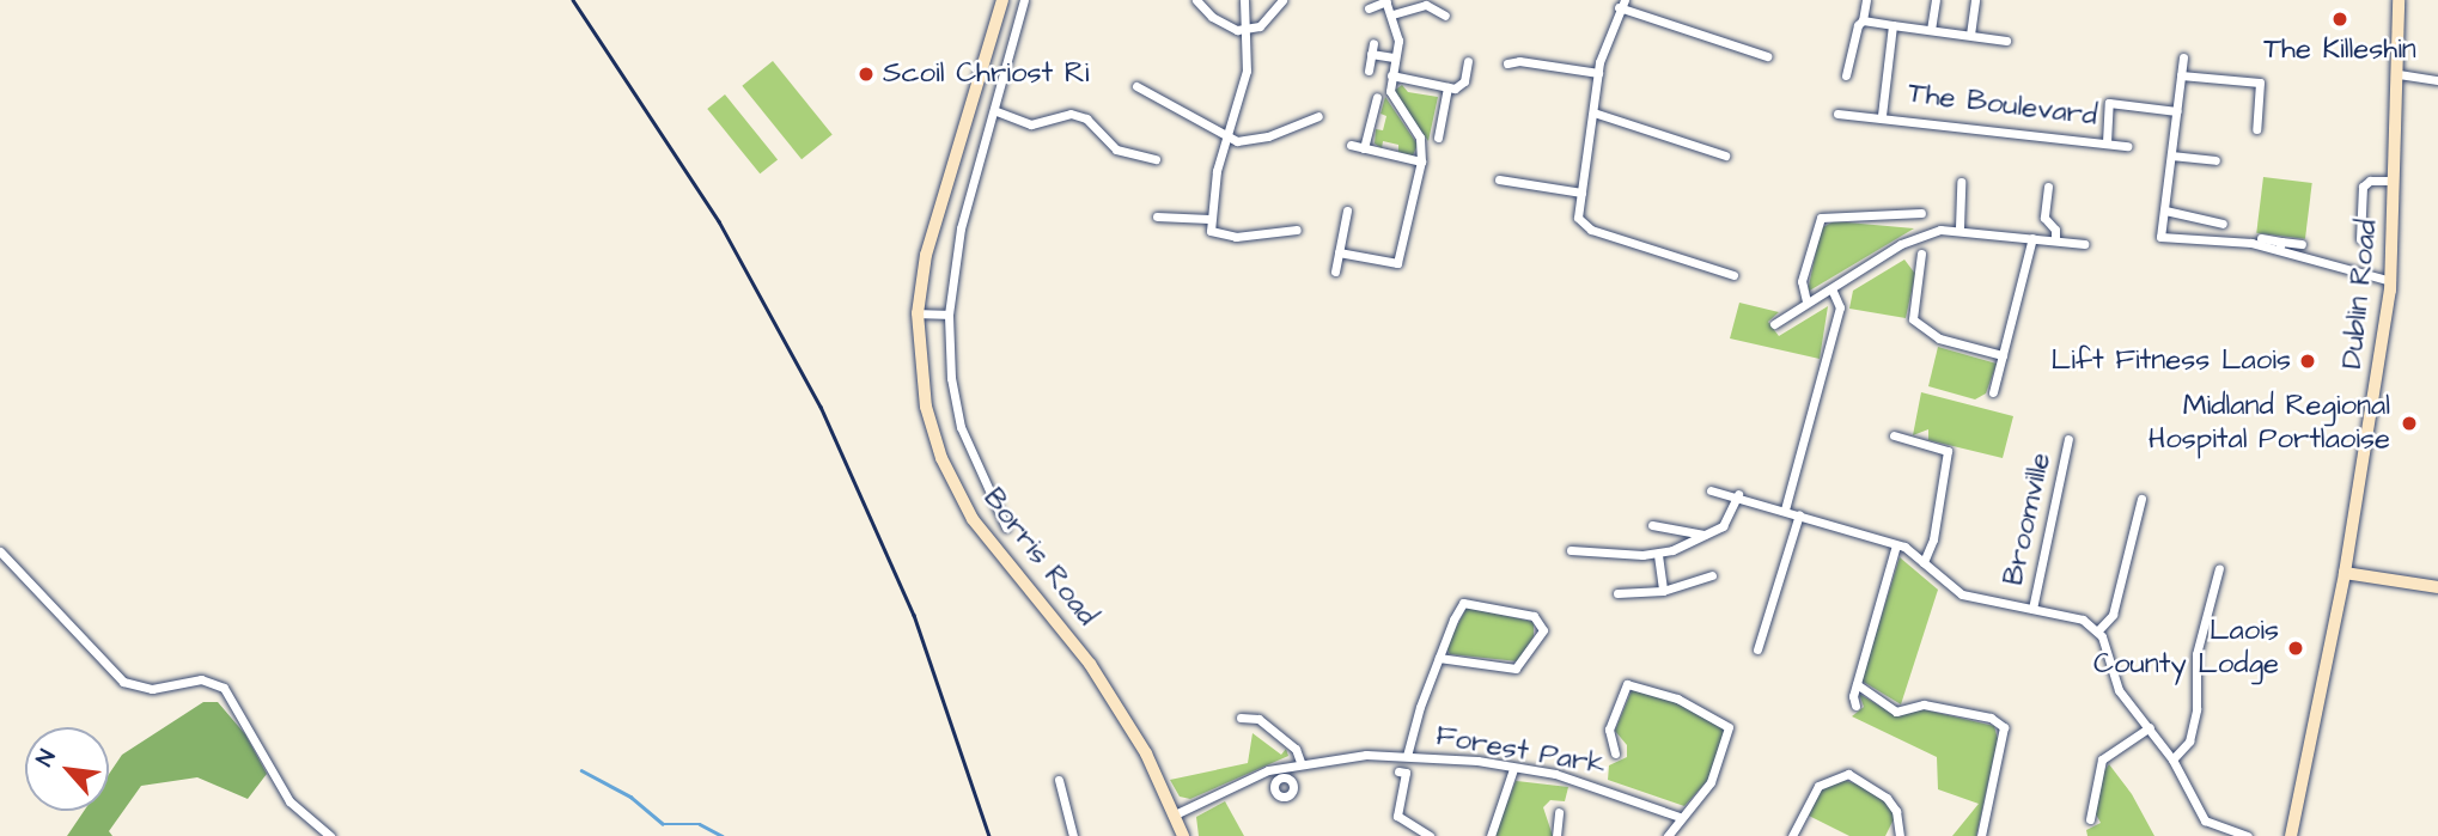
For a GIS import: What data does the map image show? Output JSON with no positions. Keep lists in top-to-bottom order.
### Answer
{
  "streets": {
    "street": [
      "The Boulevard",
      "Dublin Road",
      "Broomville",
      "Borris Road",
      "Forest Park"
    ]
  },
  "crossings": [
    ["Borris Road", "Forest Park"]
  ],
  "places": [
    "The Killeshin",
    "Scoil Chriost Ri",
    "Lift Fitness Laois",
    "Midland Regional Hospital Portlaoise",
    "Laois County Lodge"
  ],
  "north": "top left"
}
